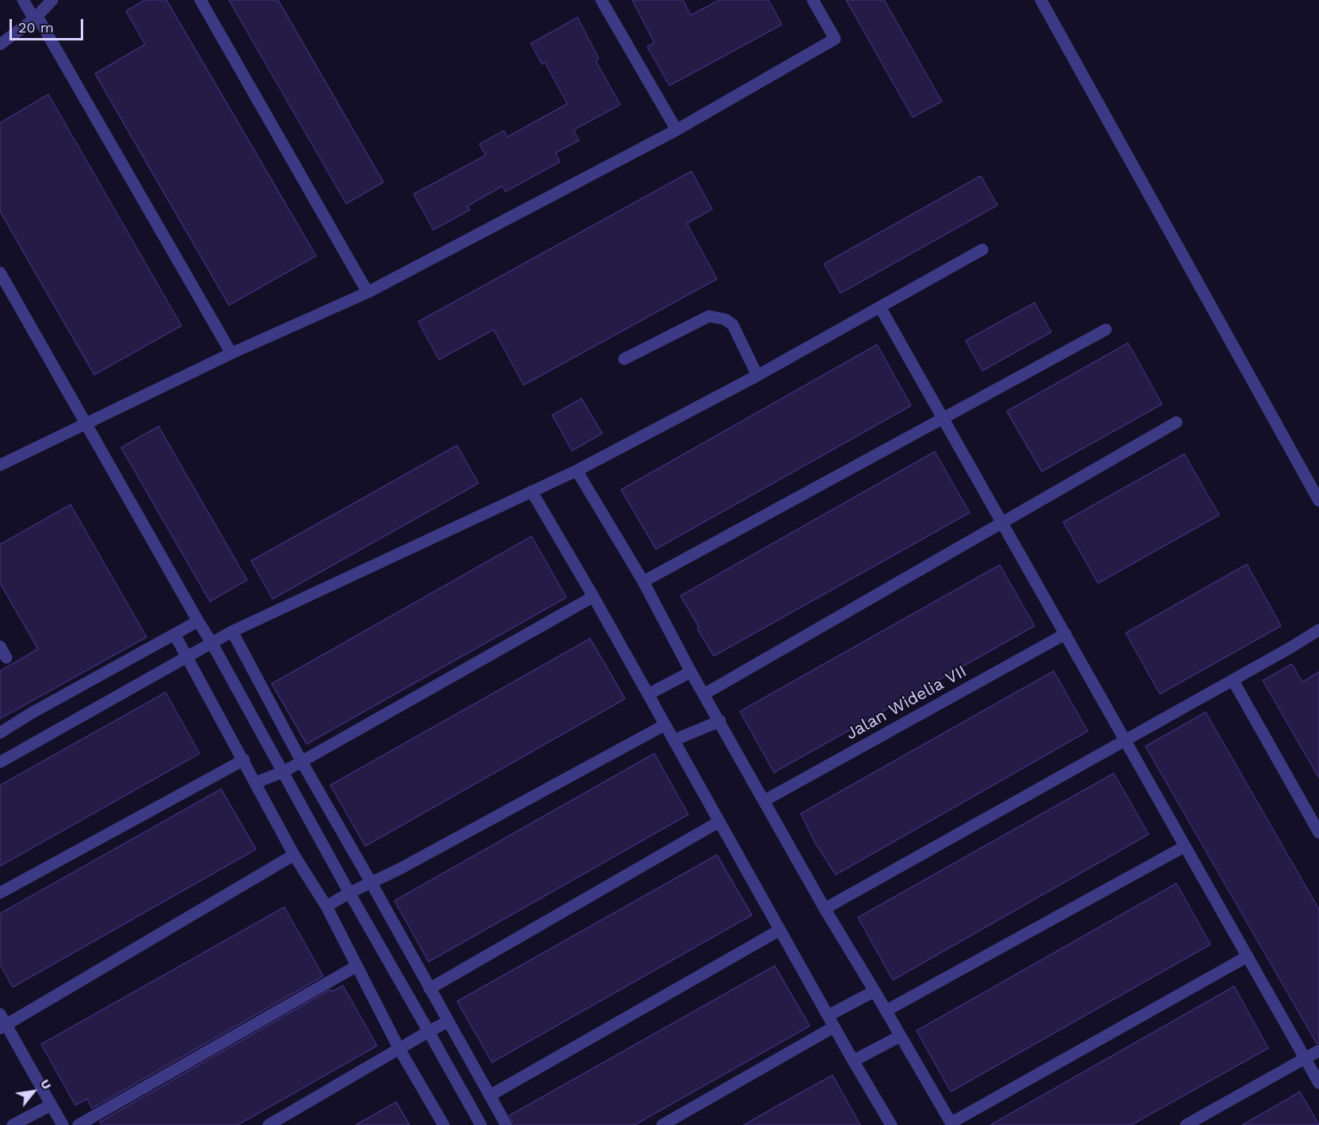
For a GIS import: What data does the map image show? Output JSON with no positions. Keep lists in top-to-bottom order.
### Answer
{
  "streets": {
    "street": ["Jalan Widelia VII"]
  },
  "scale_bar": "20 m",
  "north": "top right"
}
